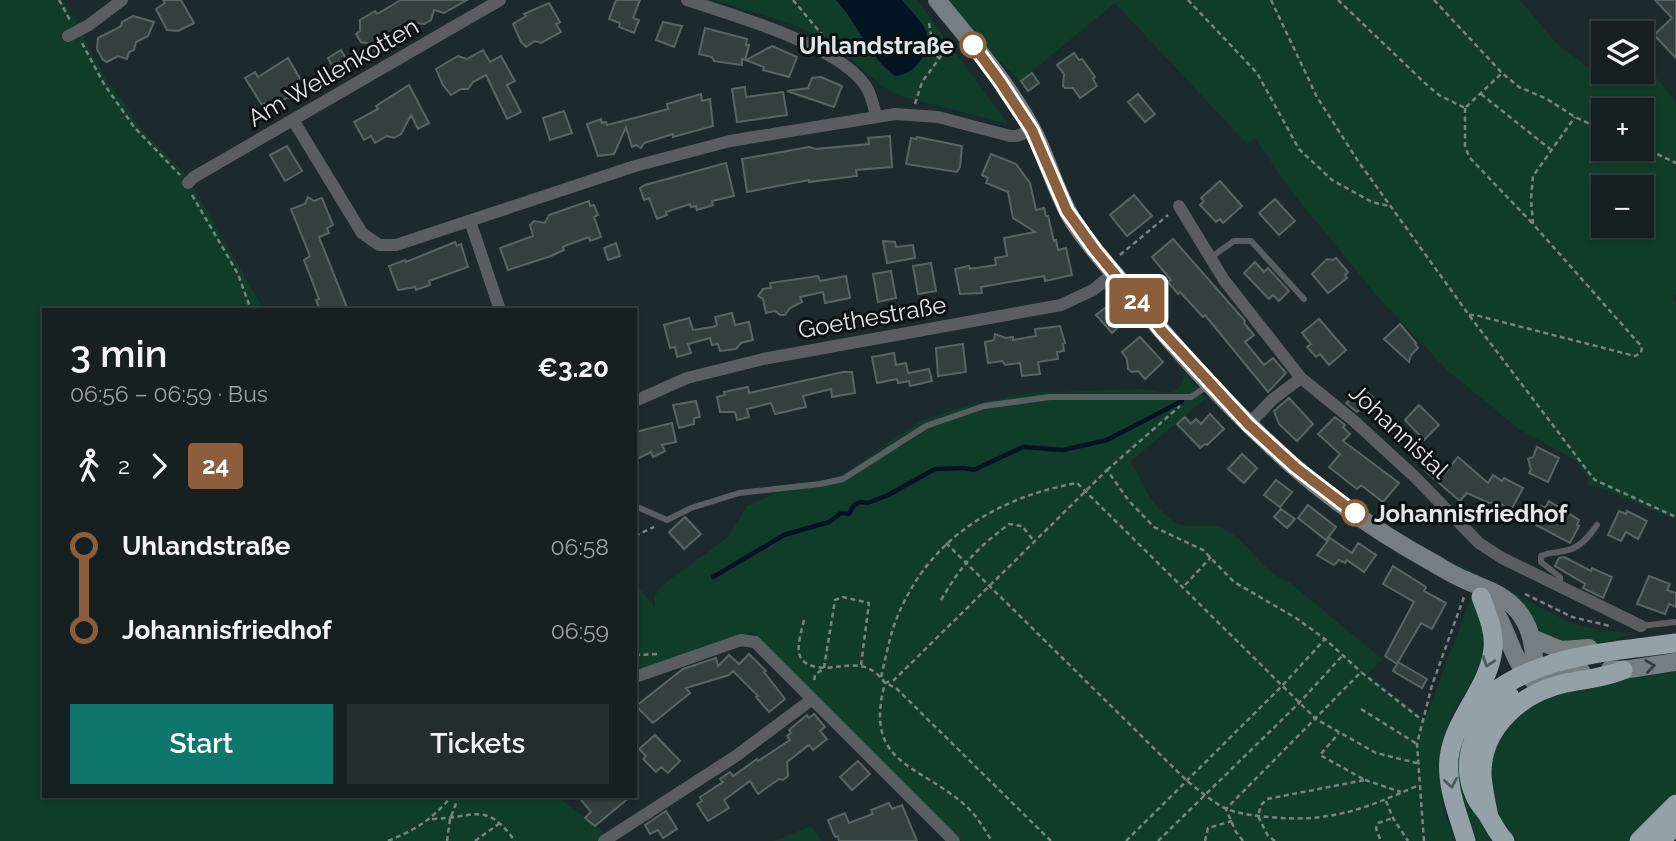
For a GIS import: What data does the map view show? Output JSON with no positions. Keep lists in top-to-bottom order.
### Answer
{
  "streets": {
    "street": ["Am Wellenkotten", "Goethestraße", "Johannistal"]
  },
  "places": ["Uhlandstraße", "Johannisfriedhof"],
  "lines": ["bus line 24"],
  "page": {
    "on_map": "24",
    "map_buttons": ["+", "−"],
    "heading": ["3 min", "06:56 – 06:59 · Bus", "€3.20"],
    "legs": ["2", "24"],
    "list": [
      {
        "name": "Uhlandstraße",
        "value": "06:58"
      },
      {
        "name": "Johannisfriedhof",
        "value": "06:59"
      }
    ],
    "buttons": ["Start", "Tickets"]
  }
}
